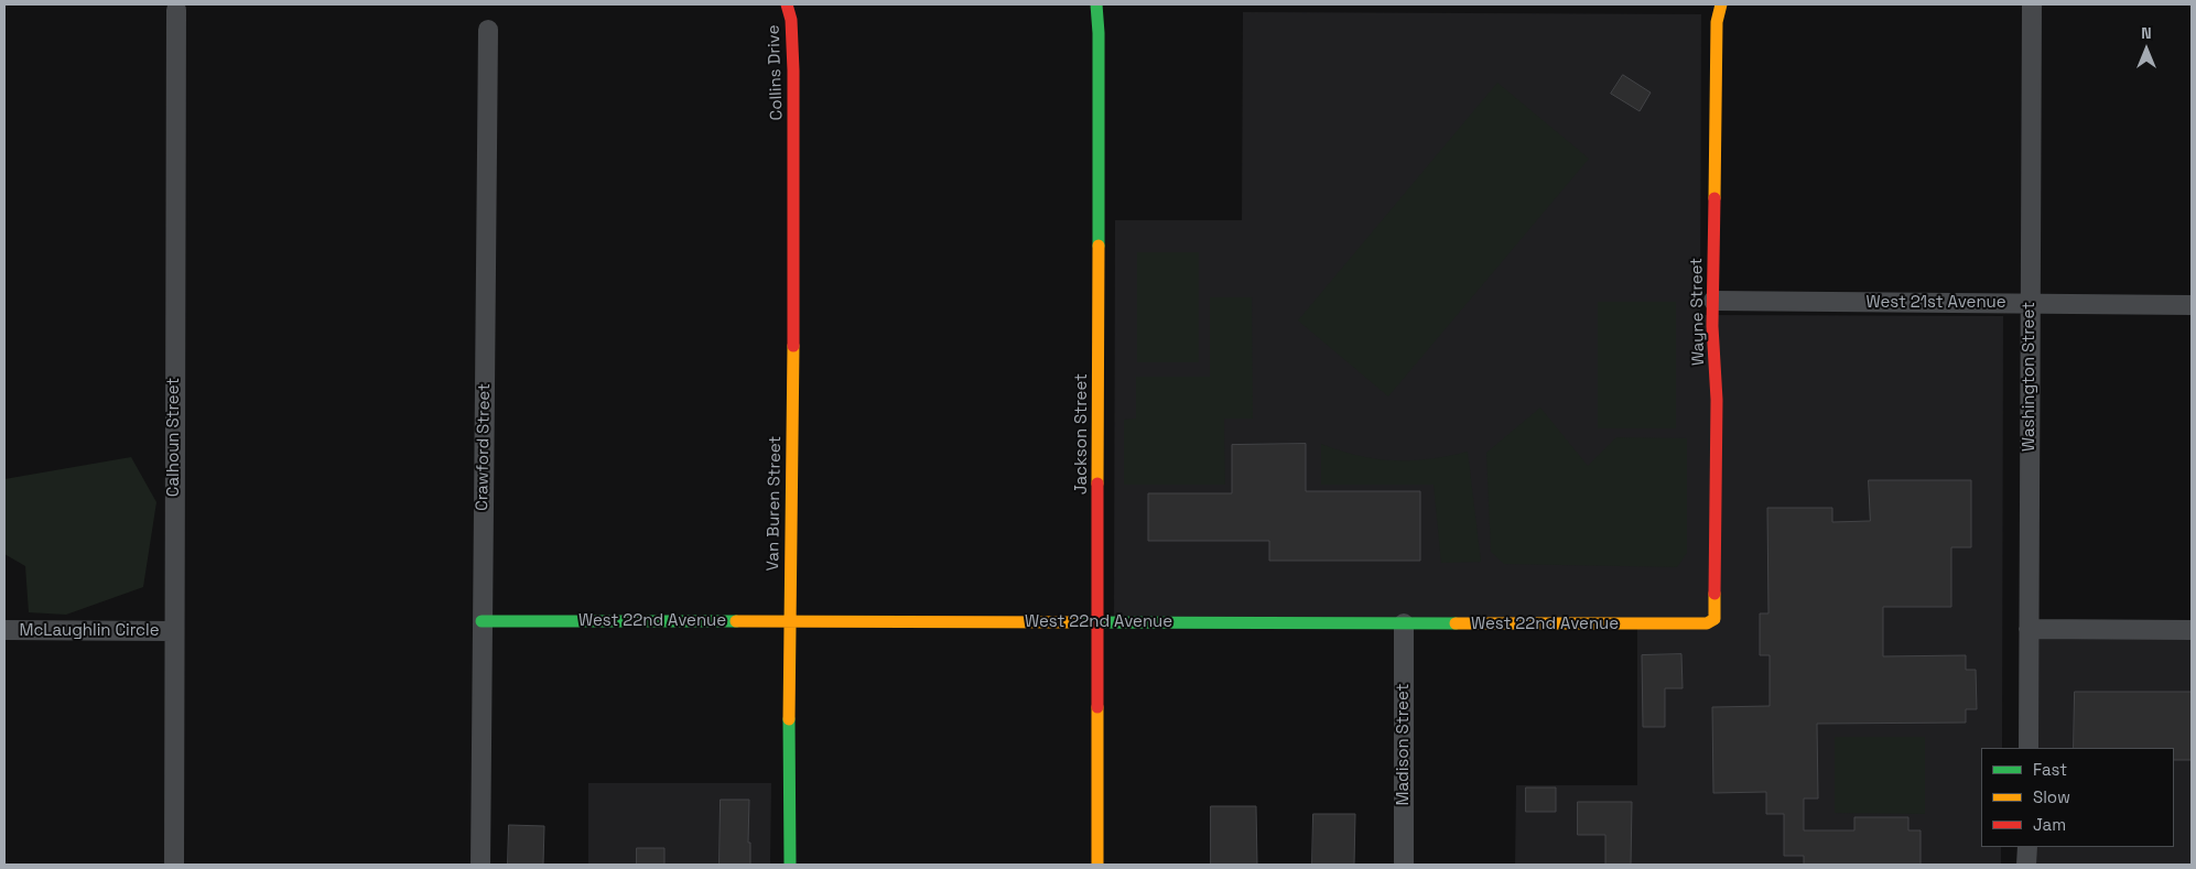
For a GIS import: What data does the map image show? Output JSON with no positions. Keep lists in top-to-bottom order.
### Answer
{
  "streets": {
    "street": [
      "Collins Drive",
      "West 21st Avenue",
      "Wayne Street",
      "Washington Street",
      "Jackson Street",
      "Calhoun Street",
      "Crawford Street",
      "Van Buren Street",
      "West 22nd Avenue",
      "McLaughlin Circle",
      "Madison Street"
    ]
  },
  "crossings": [
    ["Collins Drive", "Van Buren Street"],
    ["West 21st Avenue", "Wayne Street"],
    ["West 21st Avenue", "Washington Street"],
    ["Wayne Street", "West 22nd Avenue"],
    ["Jackson Street", "West 22nd Avenue"],
    ["Calhoun Street", "McLaughlin Circle"],
    ["Crawford Street", "West 22nd Avenue"],
    ["Van Buren Street", "West 22nd Avenue"],
    ["West 22nd Avenue", "Madison Street"]
  ],
  "legend": ["Fast", "Slow", "Jam"],
  "north": "top"
}
